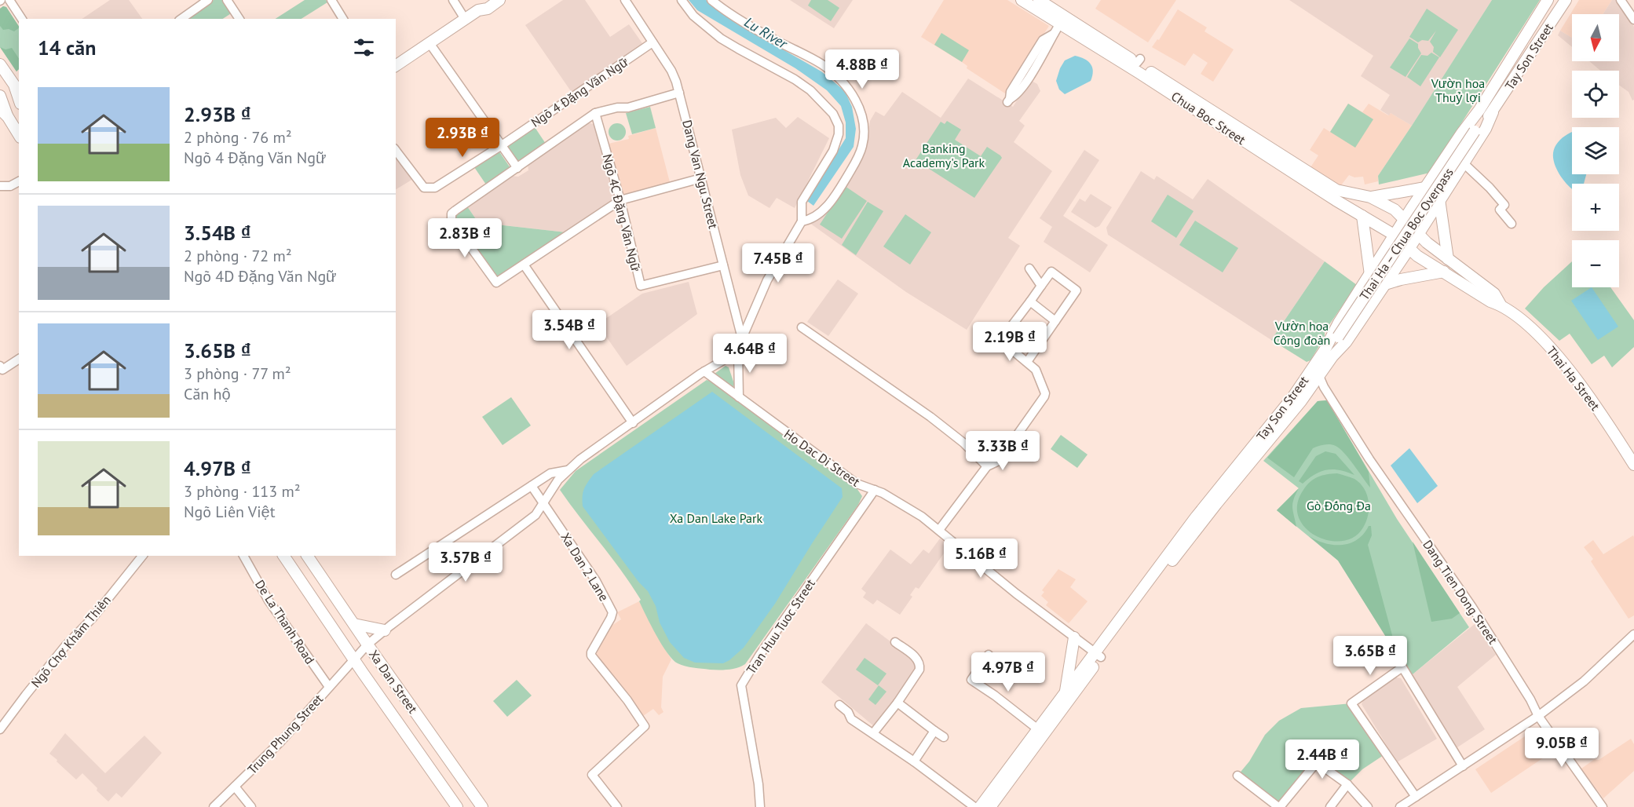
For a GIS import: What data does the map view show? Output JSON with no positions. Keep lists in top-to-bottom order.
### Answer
{
  "streets": {
    "main road": [
      "Tay Son Street",
      "Chua Boc Street",
      "Thai Ha – Chua Boc Overpass",
      "Thai Ha Street",
      "Xa Dan Street"
    ],
    "street": [
      "Ngõ 4 Đặng Văn Ngữ",
      "Dang Van Ngu Street",
      "Ngõ 4C Đặng Văn Ngữ",
      "Ho Dac Di Street",
      "Xa Dan 2 Lane",
      "Dang Tien Dong Street",
      "De La Thanh Road",
      "Tran Huu Tuoc Street",
      "Ngõ Chợ Khâm Thiên",
      "Trung Phung Street"
    ]
  },
  "crossings": [
    ["Tay Son Street", "Chua Boc Street"],
    ["Tay Son Street", "Thai Ha – Chua Boc Overpass"],
    ["Tay Son Street", "Thai Ha Street"],
    ["Tay Son Street", "Ho Dac Di Street"],
    ["Tay Son Street", "Dang Tien Dong Street"],
    ["Ngõ 4 Đặng Văn Ngữ", "Dang Van Ngu Street"],
    ["Chua Boc Street", "Thai Ha Street"],
    ["Dang Van Ngu Street", "Ngõ 4C Đặng Văn Ngữ"],
    ["Dang Van Ngu Street", "Ho Dac Di Street"],
    ["Ho Dac Di Street", "Tran Huu Tuoc Street"],
    ["Xa Dan 2 Lane", "Trung Phung Street"],
    ["De La Thanh Road", "Trung Phung Street"],
    ["Xa Dan Street", "Trung Phung Street"]
  ],
  "water": ["Lu River"],
  "parks": [
    "Vườn hoa Thuỷ lợi",
    "Banking Academy's Park",
    "Vườn hoa Công đoàn",
    "Gò Đống Đa",
    "Xa Dan Lake Park"
  ],
  "north": "bottom",
  "page": {
    "map_buttons": ["+", "−"],
    "heading": "14 căn",
    "price": [
      "4.88B ₫",
      "2.93B ₫",
      "2.83B ₫",
      "7.45B ₫",
      "3.54B ₫",
      "2.19B ₫",
      "4.64B ₫",
      "3.33B ₫",
      "5.16B ₫",
      "3.57B ₫",
      "3.65B ₫",
      "4.97B ₫",
      "9.05B ₫",
      "2.44B ₫"
    ],
    "list": [
      {
        "name": "2.93B ₫",
        "note": "2 phòng · 76 m² · Ngõ 4 Đặng Văn Ngữ"
      },
      {
        "name": "3.54B ₫",
        "note": "2 phòng · 72 m² · Ngõ 4D Đặng Văn Ngữ"
      },
      {
        "name": "3.65B ₫",
        "note": "3 phòng · 77 m² · Căn hộ"
      },
      {
        "name": "4.97B ₫",
        "note": "3 phòng · 113 m² · Ngõ Liên Việt"
      }
    ]
  }
}
